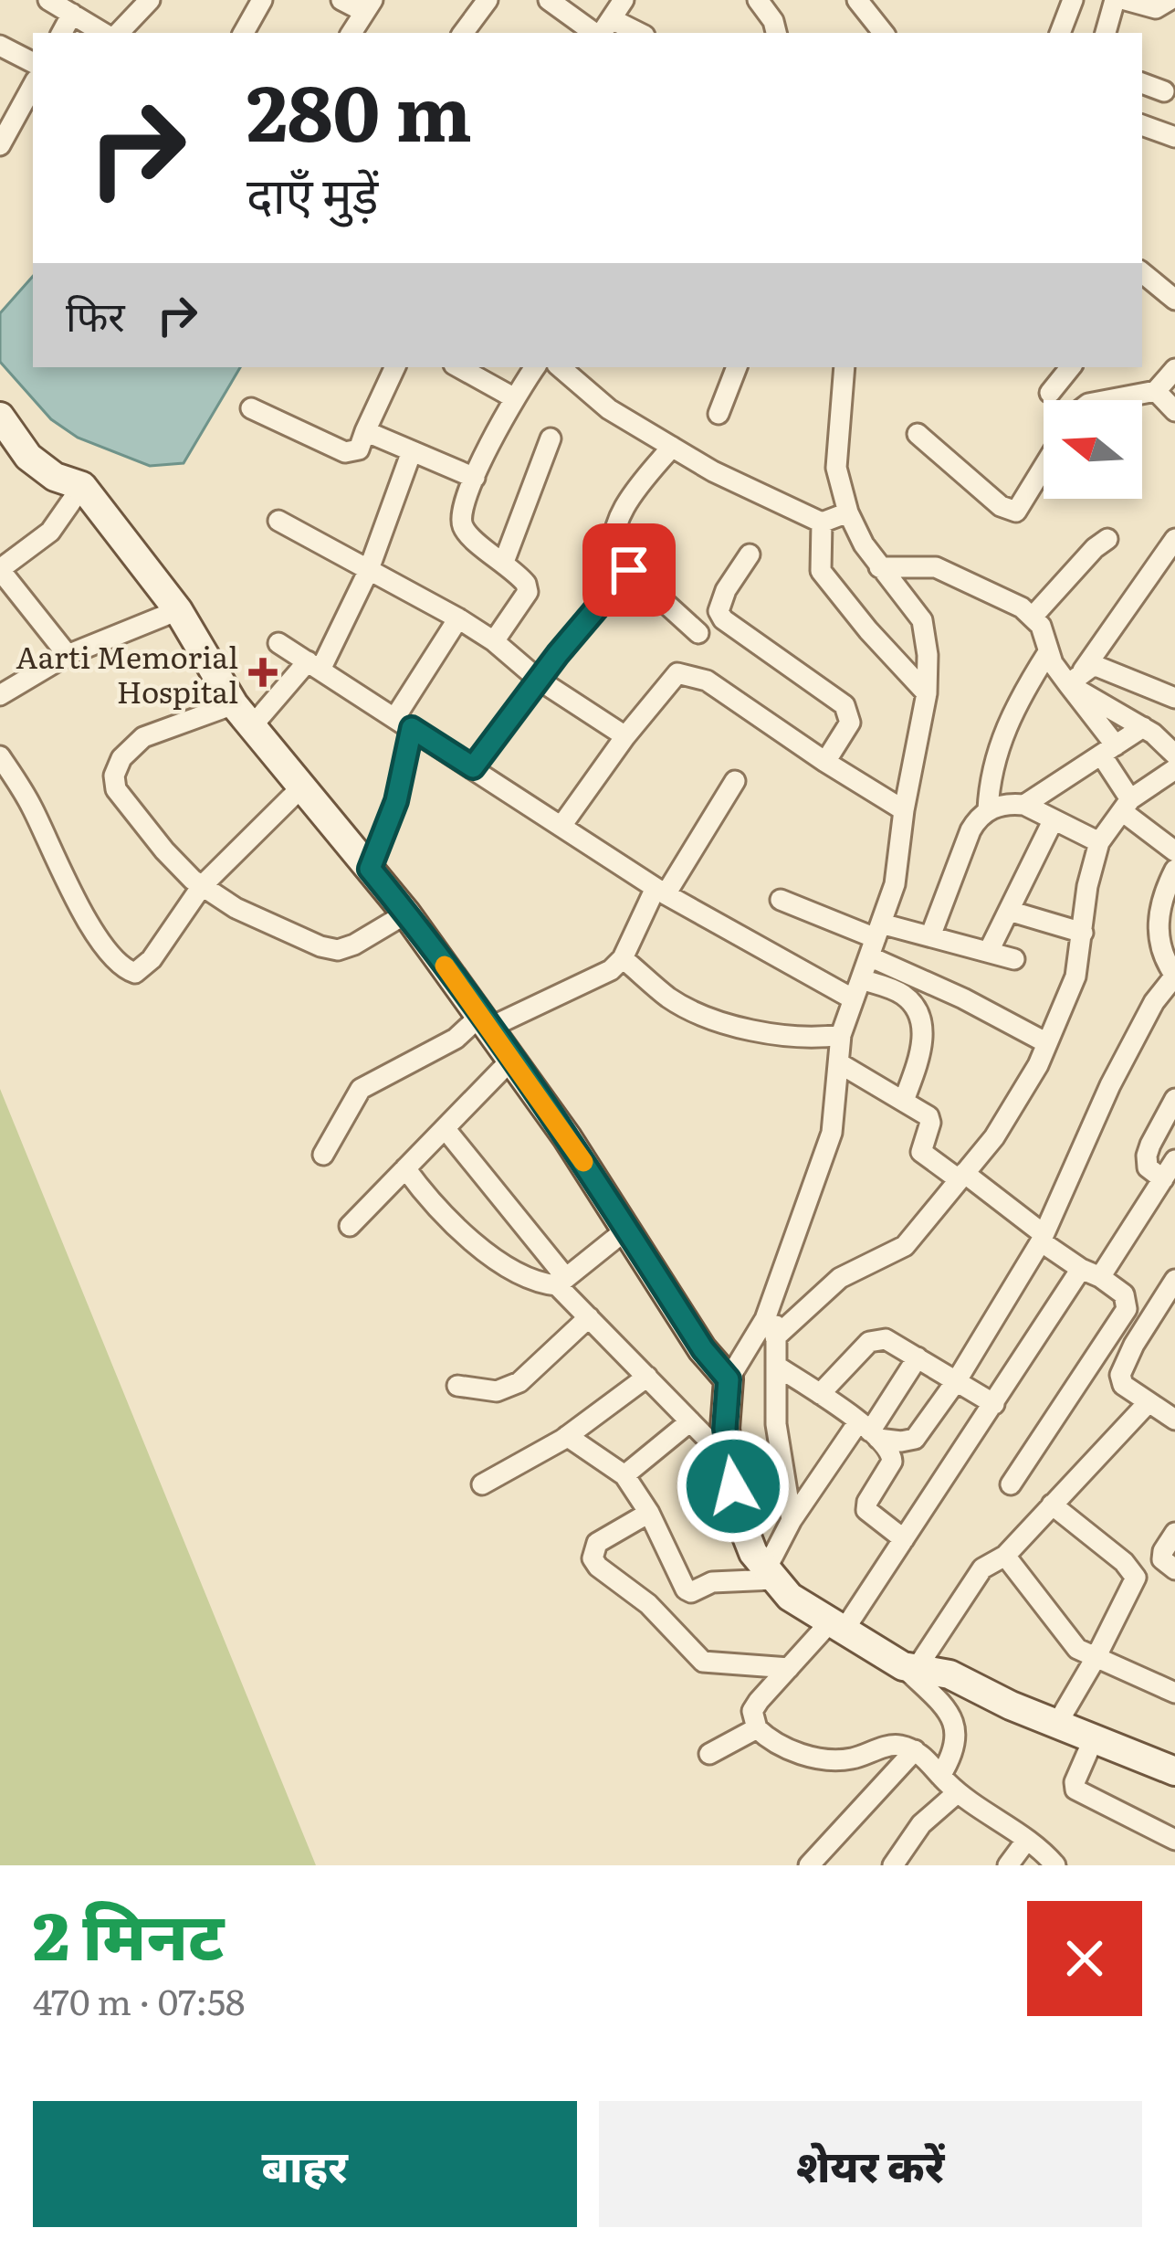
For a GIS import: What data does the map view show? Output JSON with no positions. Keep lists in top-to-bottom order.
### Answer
{
  "places": {
    "health": ["Aarti Memorial Hospital"]
  },
  "north": "left",
  "page": {
    "turn": ["280 m", "दाएँ मुड़ें"],
    "then": "फिर",
    "heading": ["2 मिनट", "470 m · 07:58"],
    "buttons": ["बाहर", "शेयर करें"]
  }
}
